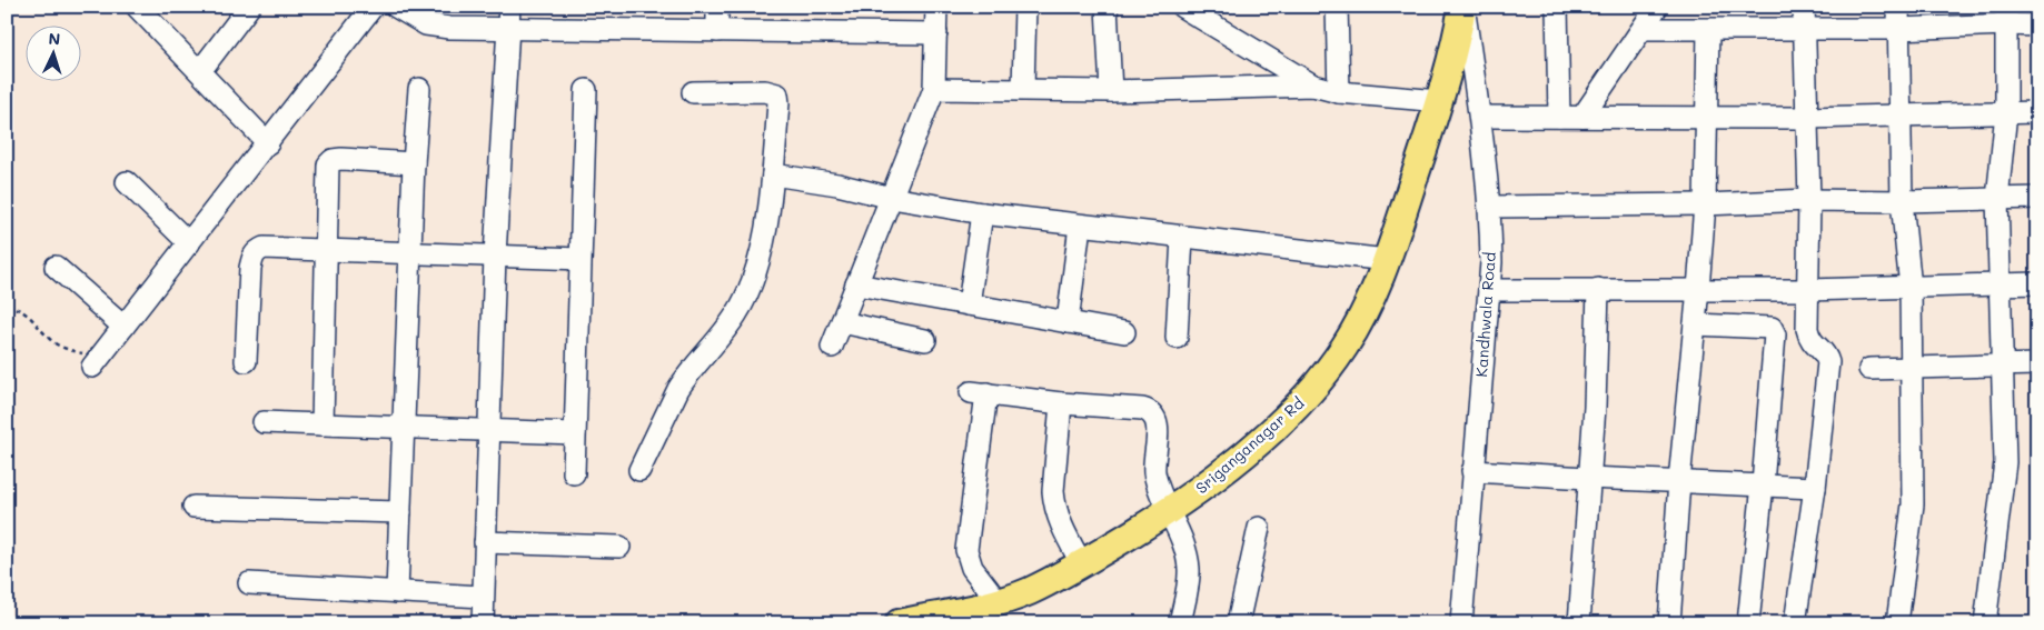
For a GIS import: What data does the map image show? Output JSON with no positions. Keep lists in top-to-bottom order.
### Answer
{
  "streets": {
    "main road": ["Sriganganagar Rd"],
    "street": ["Kandhwala Road"]
  },
  "crossings": [
    ["Kandhwala Road", "Sriganganagar Rd"]
  ],
  "north": "top"
}
